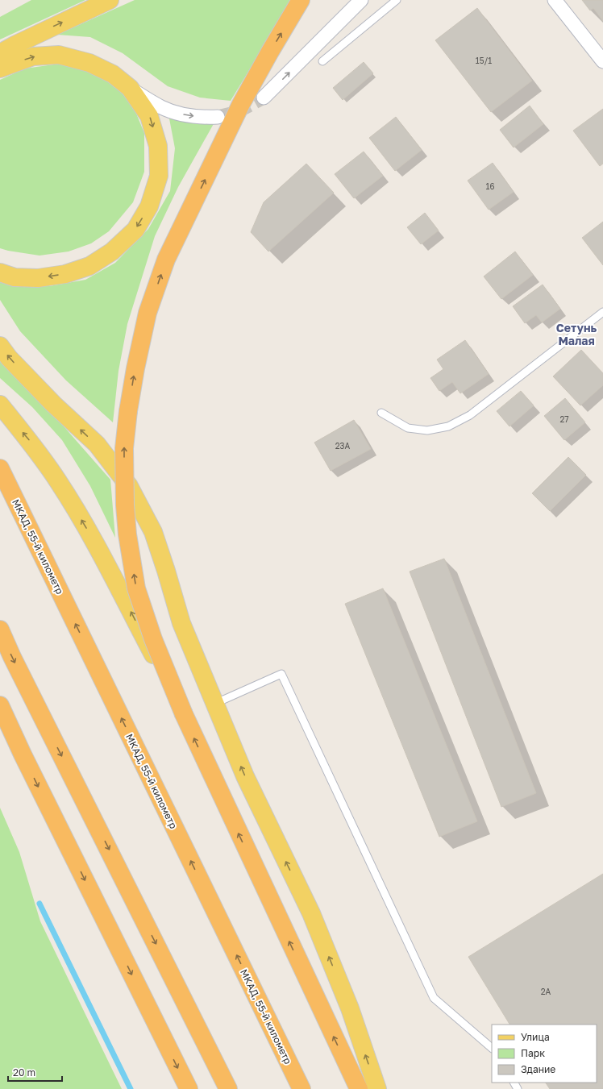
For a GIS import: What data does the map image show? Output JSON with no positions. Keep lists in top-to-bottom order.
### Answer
{
  "streets": {
    "highway": ["МКАД, 55-й километр"]
  },
  "districts": ["Сетунь Малая"],
  "house_numbers": [
    "15/1",
    "16",
    "27",
    "23А",
    "2А"
  ],
  "legend": ["Улица", "Парк", "Здание"],
  "scale_bar": "20 m"
}
